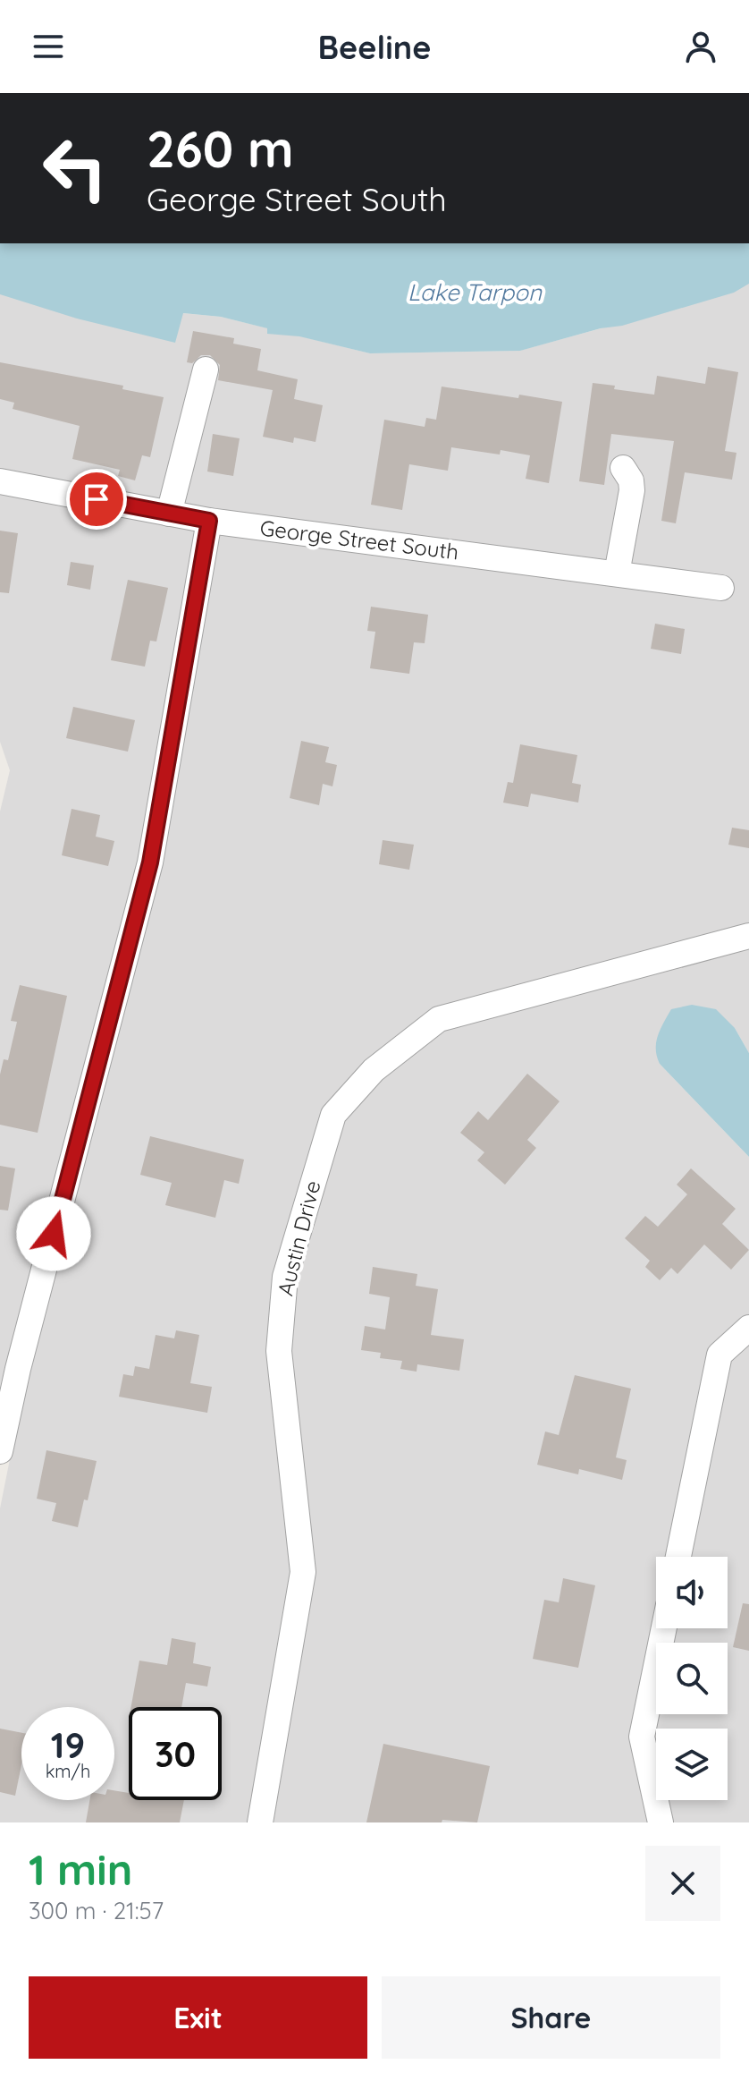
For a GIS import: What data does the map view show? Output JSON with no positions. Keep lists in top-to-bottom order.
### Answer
{
  "streets": {
    "street": ["George Street South", "Austin Drive"]
  },
  "water": ["Lake Tarpon"],
  "page": {
    "header": "Beeline",
    "turn": ["260 m", "George Street South"],
    "speed": "19 km/h",
    "limit": "30",
    "heading": ["1 min", "300 m · 21:57"],
    "buttons": ["Exit", "Share"]
  }
}
